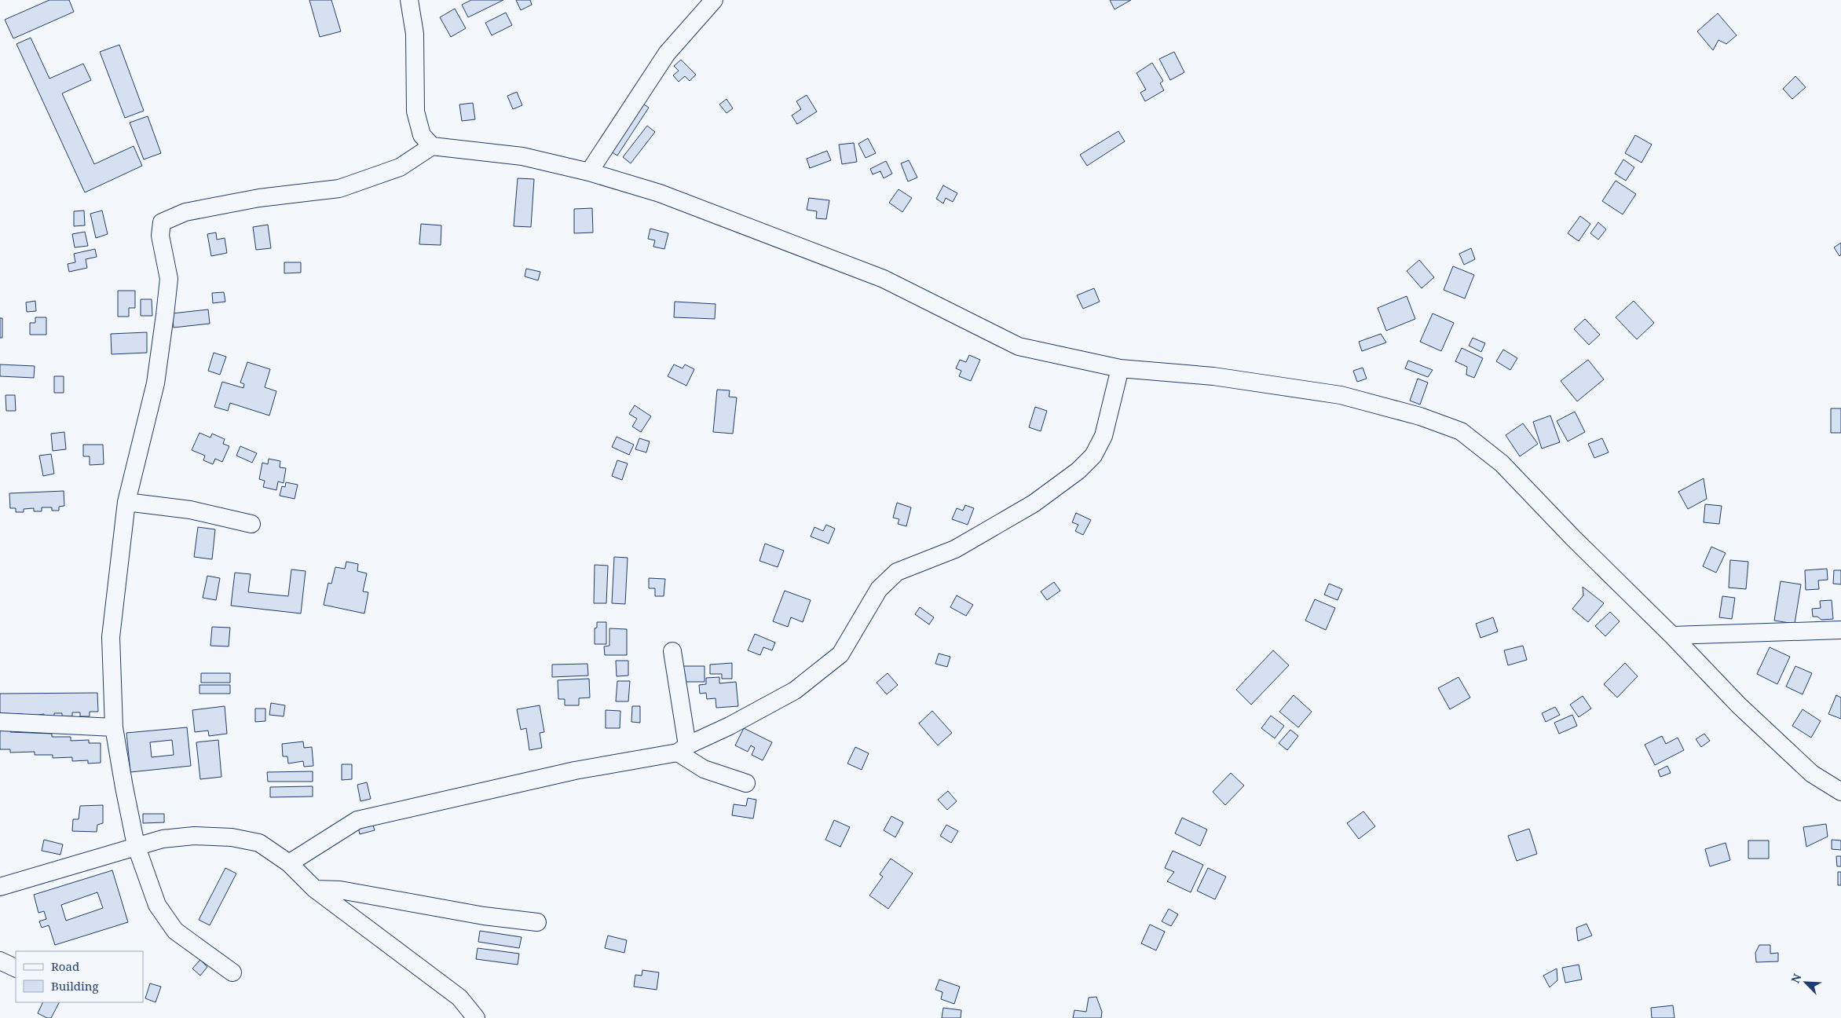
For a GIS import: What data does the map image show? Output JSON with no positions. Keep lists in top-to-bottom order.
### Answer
{
  "legend": ["Road", "Building"],
  "north": "top left"
}
